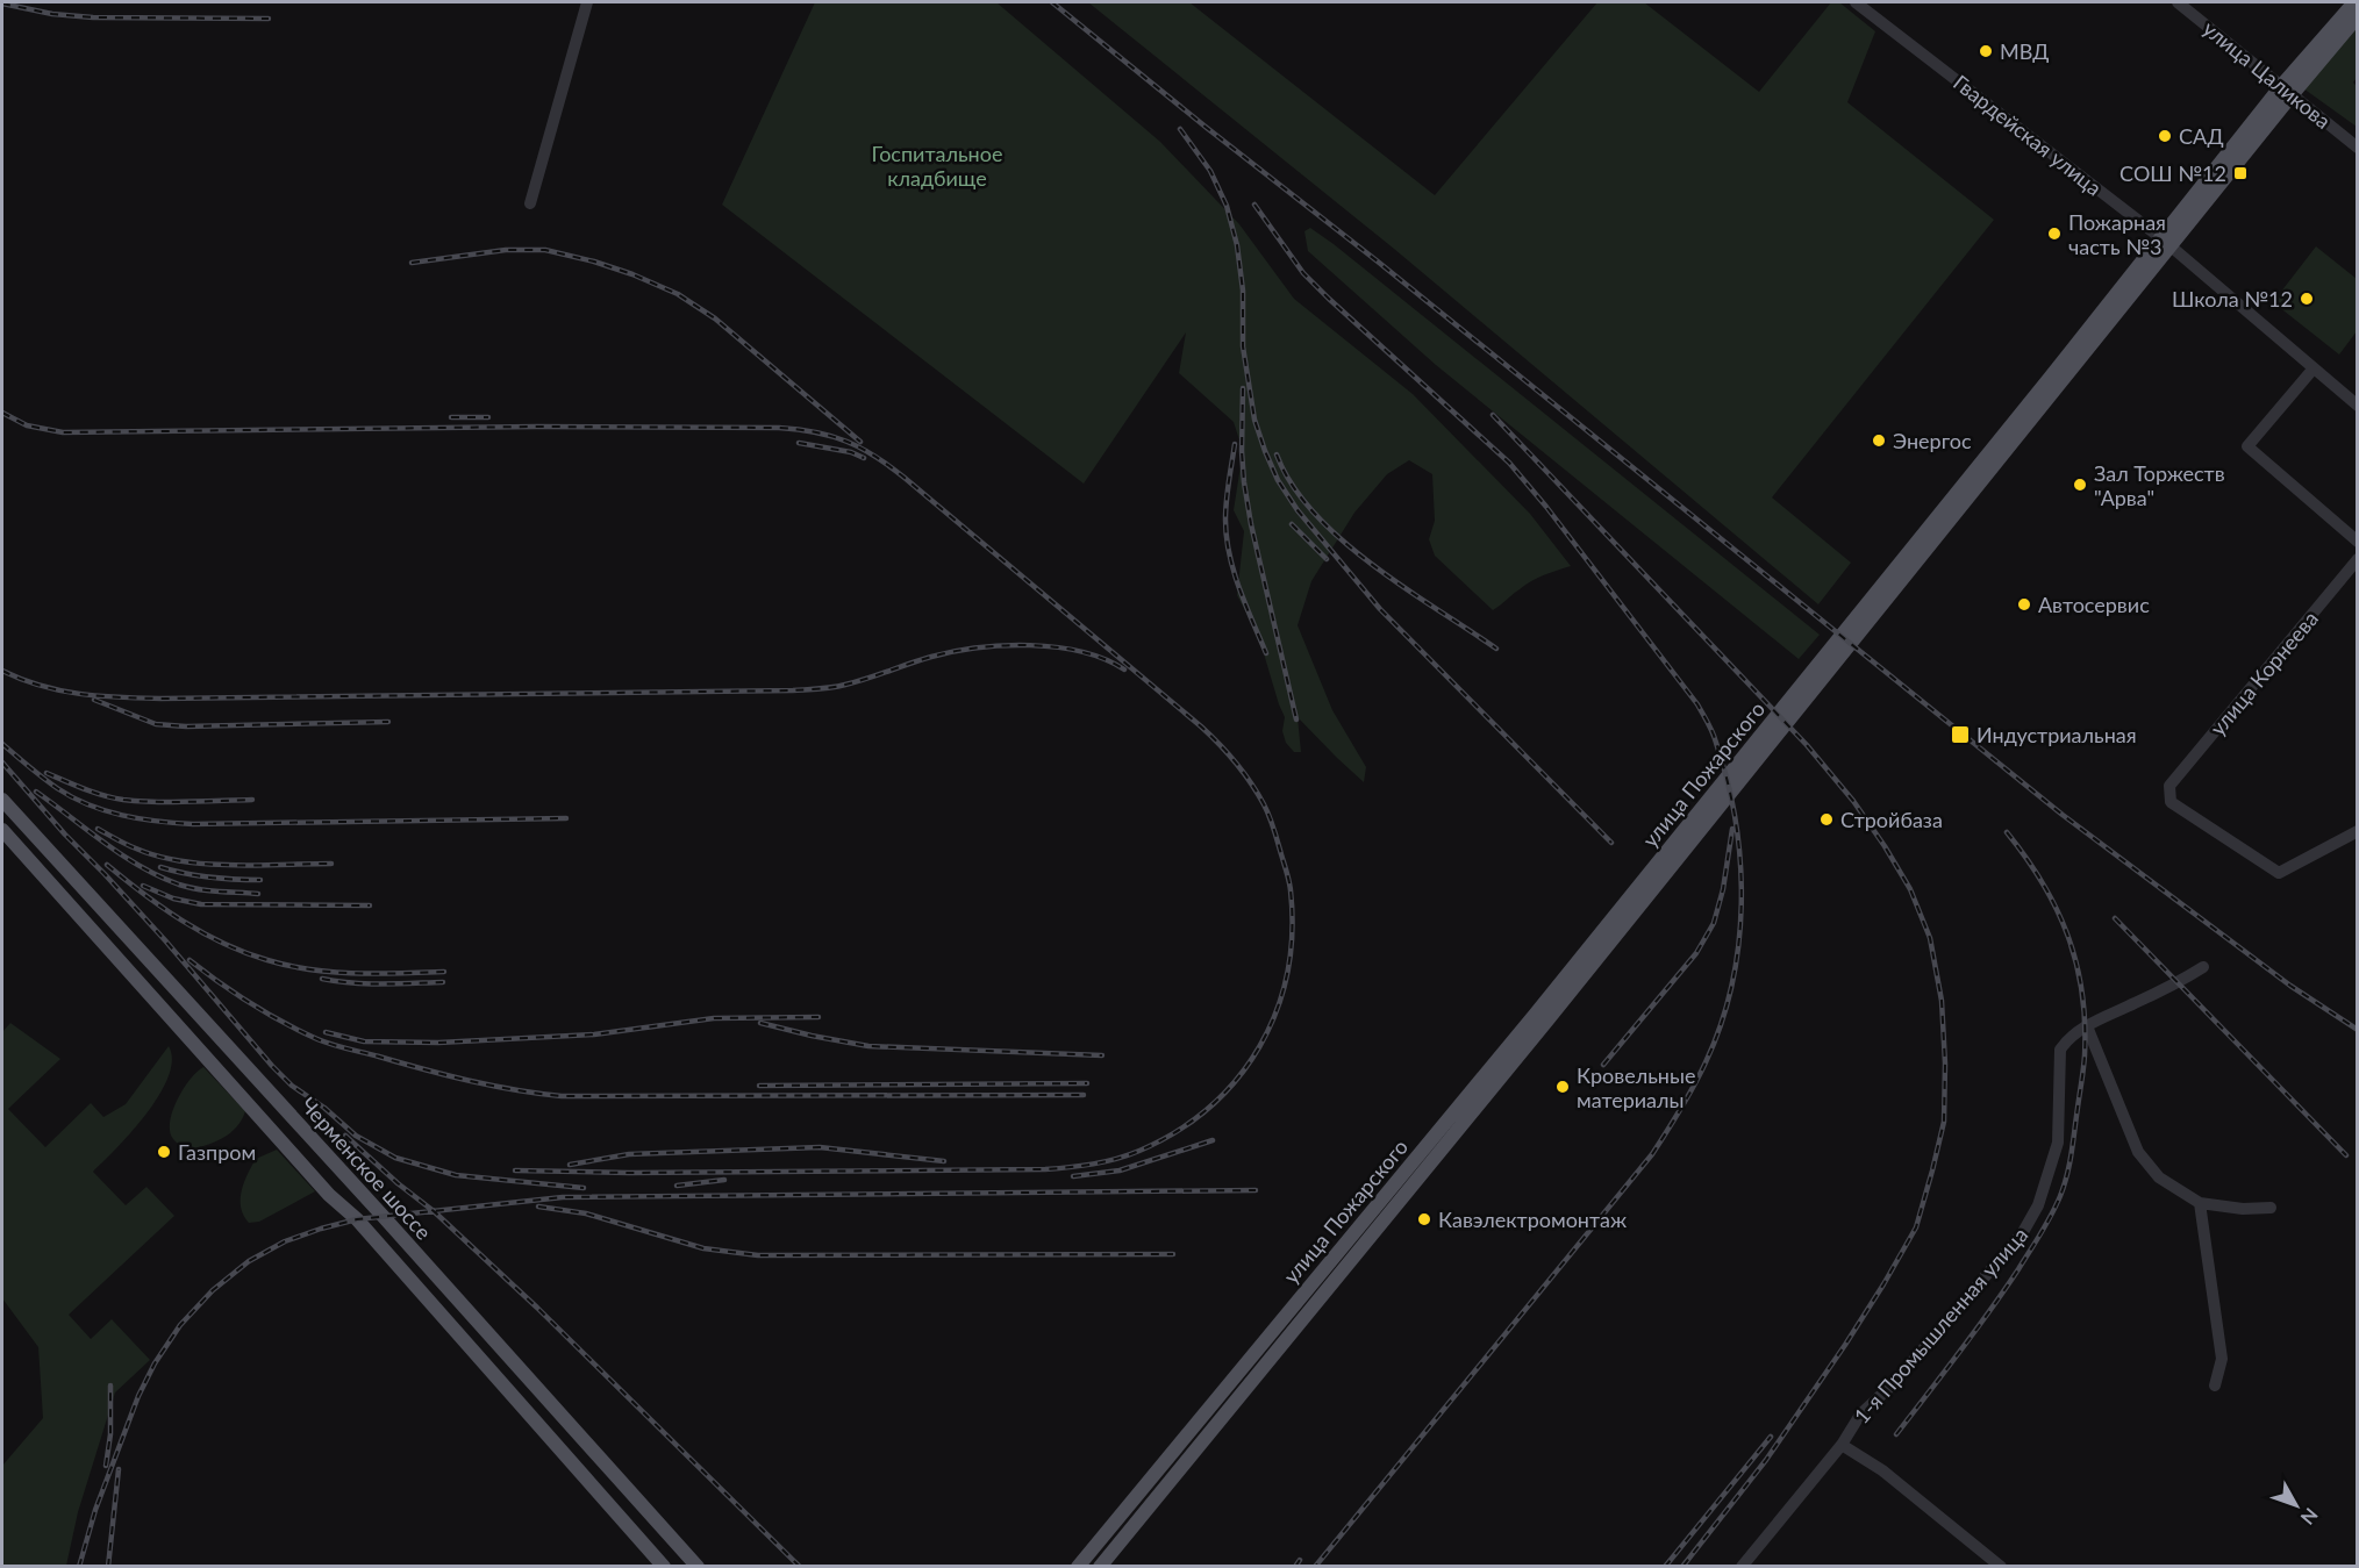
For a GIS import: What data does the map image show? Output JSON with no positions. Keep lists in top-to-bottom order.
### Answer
{
  "streets": {
    "main road": ["улица Пожарского", "Черменское шоссе"],
    "street": [
      "улица Цаликова",
      "Гвардейская улица",
      "улица Корнеева",
      "1-я Промышленная улица"
    ]
  },
  "crossings": [
    ["улица Цаликова", "улица Пожарского"],
    ["Гвардейская улица", "улица Пожарского"]
  ],
  "parks": ["Госпитальное кладбище"],
  "places": {
    "other": [
      "МВД",
      "САД",
      "Пожарная часть №3",
      "Школа №12",
      "Энергос",
      "Зал Торжеств \"Арва\"",
      "Автосервис",
      "Стройбаза",
      "Кровельные материалы",
      "Газпром",
      "Кавэлектромонтаж"
    ],
    "transit": ["СОШ №12", "Индустриальная"]
  },
  "north": "bottom right"
}
